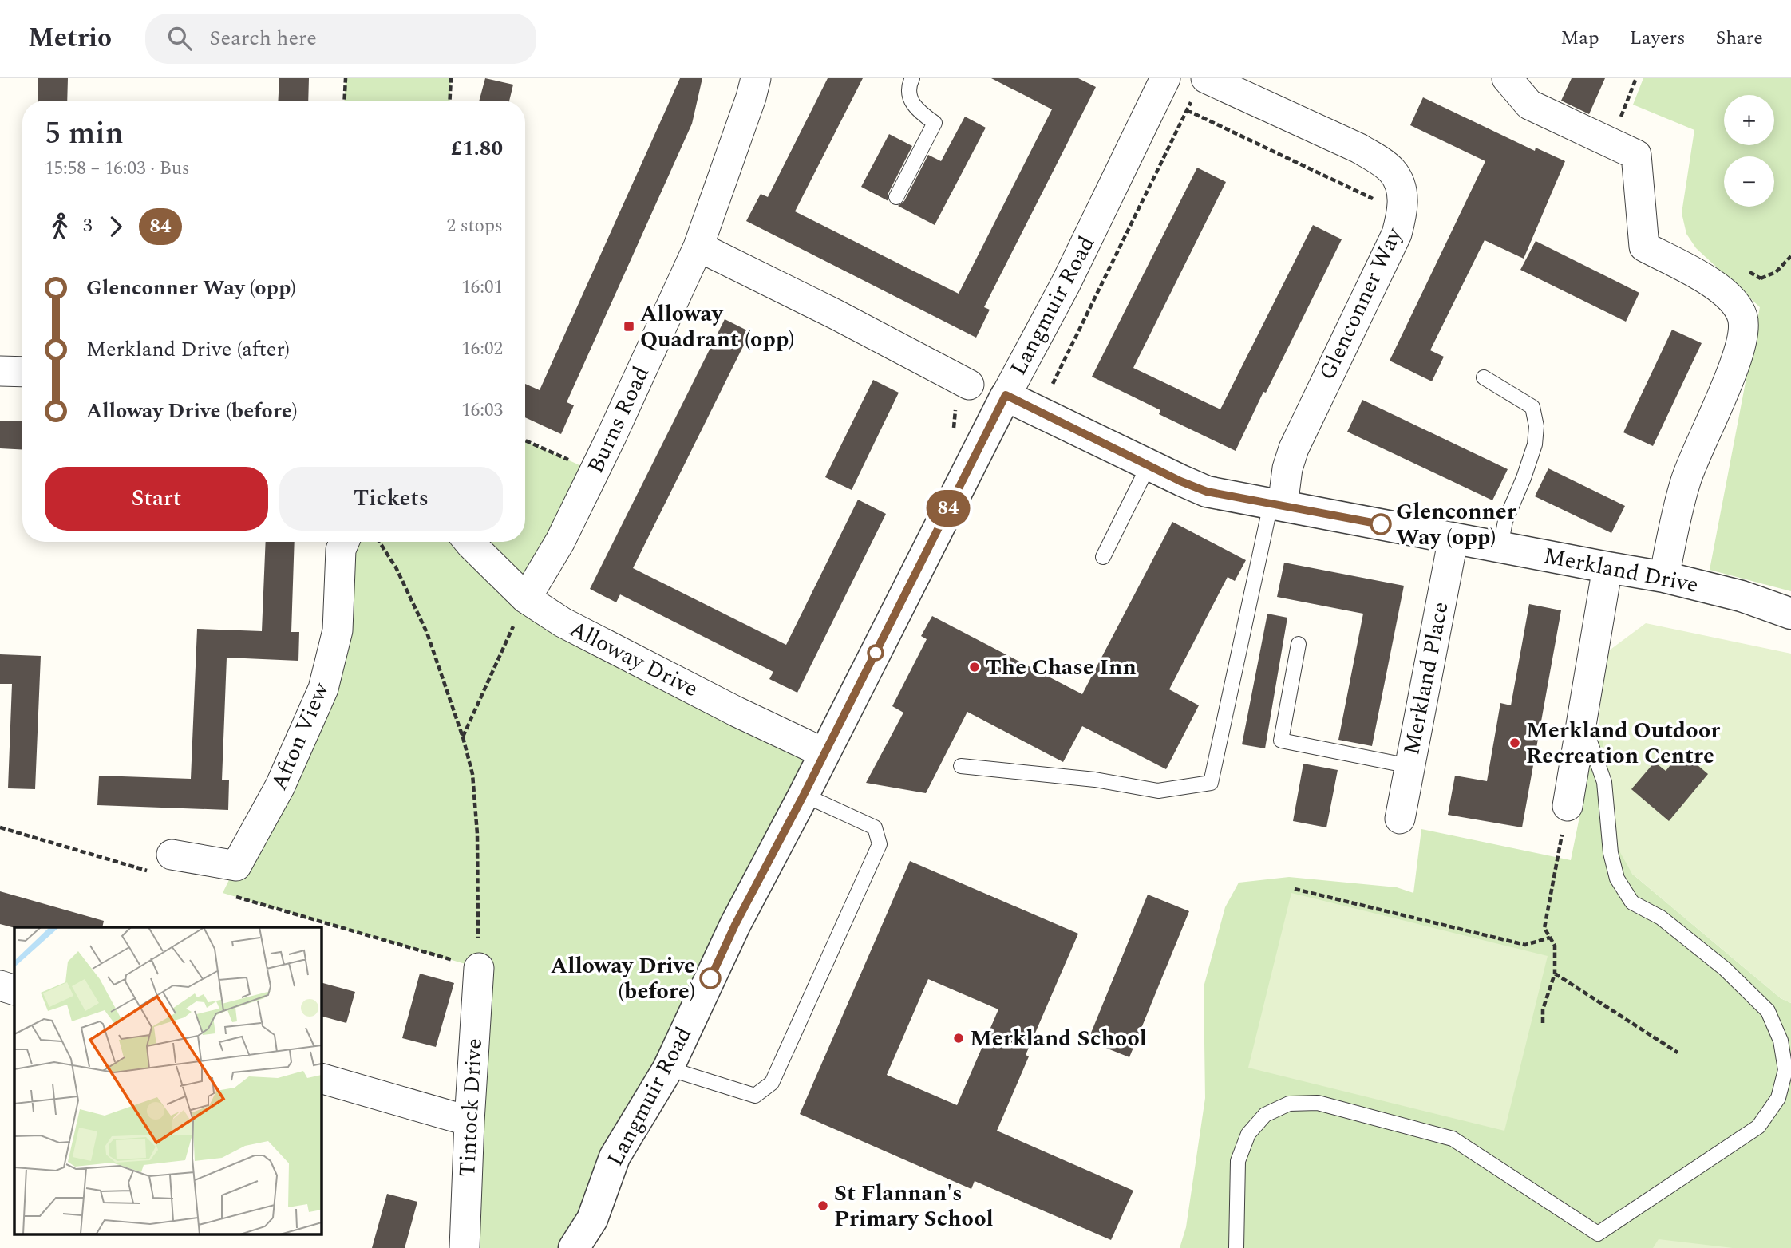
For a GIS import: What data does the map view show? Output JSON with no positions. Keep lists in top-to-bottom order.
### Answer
{
  "streets": {
    "street": [
      "Glenconner Way",
      "Langmuir Road",
      "Burns Road",
      "Merkland Drive",
      "Alloway Drive",
      "Merkland Place",
      "Afton View",
      "Tintock Drive"
    ]
  },
  "crossings": [
    ["Glenconner Way", "Merkland Drive"],
    ["Langmuir Road", "Merkland Drive"],
    ["Langmuir Road", "Alloway Drive"],
    ["Burns Road", "Alloway Drive"],
    ["Merkland Drive", "Merkland Place"]
  ],
  "places": {
    "transit": ["Alloway Quadrant (opp)"],
    "other": [
      "Glenconner Way (opp)",
      "The Chase Inn",
      "Merkland Outdoor Recreation Centre",
      "Alloway Drive (before)",
      "Merkland School",
      "St Flannan's Primary School"
    ]
  },
  "lines": ["bus line 84"],
  "page": {
    "header": "Metrio",
    "search": "Search here",
    "nav": ["Map", "Layers", "Share"],
    "on_map": "84",
    "map_buttons": ["+", "−"],
    "heading": ["5 min", "15:58 – 16:03 · Bus", "£1.80"],
    "legs": ["3", "84", "2 stops"],
    "list": [
      {
        "name": "Glenconner Way (opp)",
        "value": "16:01"
      },
      {
        "name": "Merkland Drive (after)",
        "value": "16:02"
      },
      {
        "name": "Alloway Drive (before)",
        "value": "16:03"
      }
    ],
    "buttons": ["Start", "Tickets"]
  }
}
